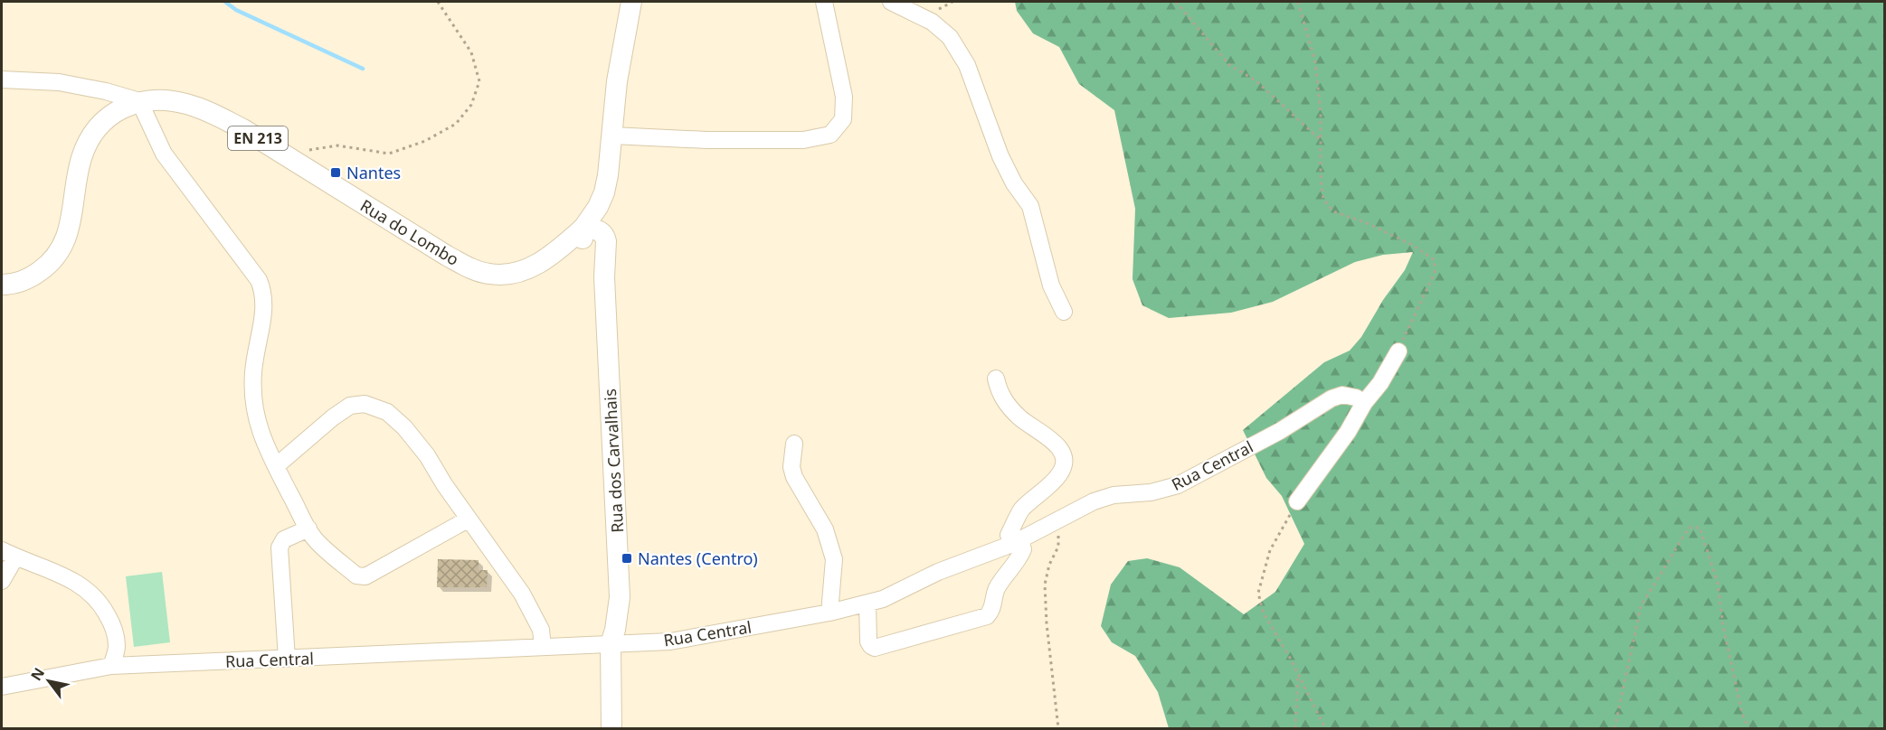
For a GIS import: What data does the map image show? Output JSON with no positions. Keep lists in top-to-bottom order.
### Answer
{
  "streets": {
    "main road": ["EN 213", "Rua do Lombo", "Rua dos Carvalhais"],
    "street": ["Rua Central"]
  },
  "crossings": [
    ["EN 213", "Rua do Lombo"],
    ["EN 213", "Rua dos Carvalhais"],
    ["Rua do Lombo", "Rua dos Carvalhais"],
    ["Rua dos Carvalhais", "Rua Central"]
  ],
  "places": {
    "transit": ["Nantes", "Nantes (Centro)"]
  },
  "north": "top left"
}
